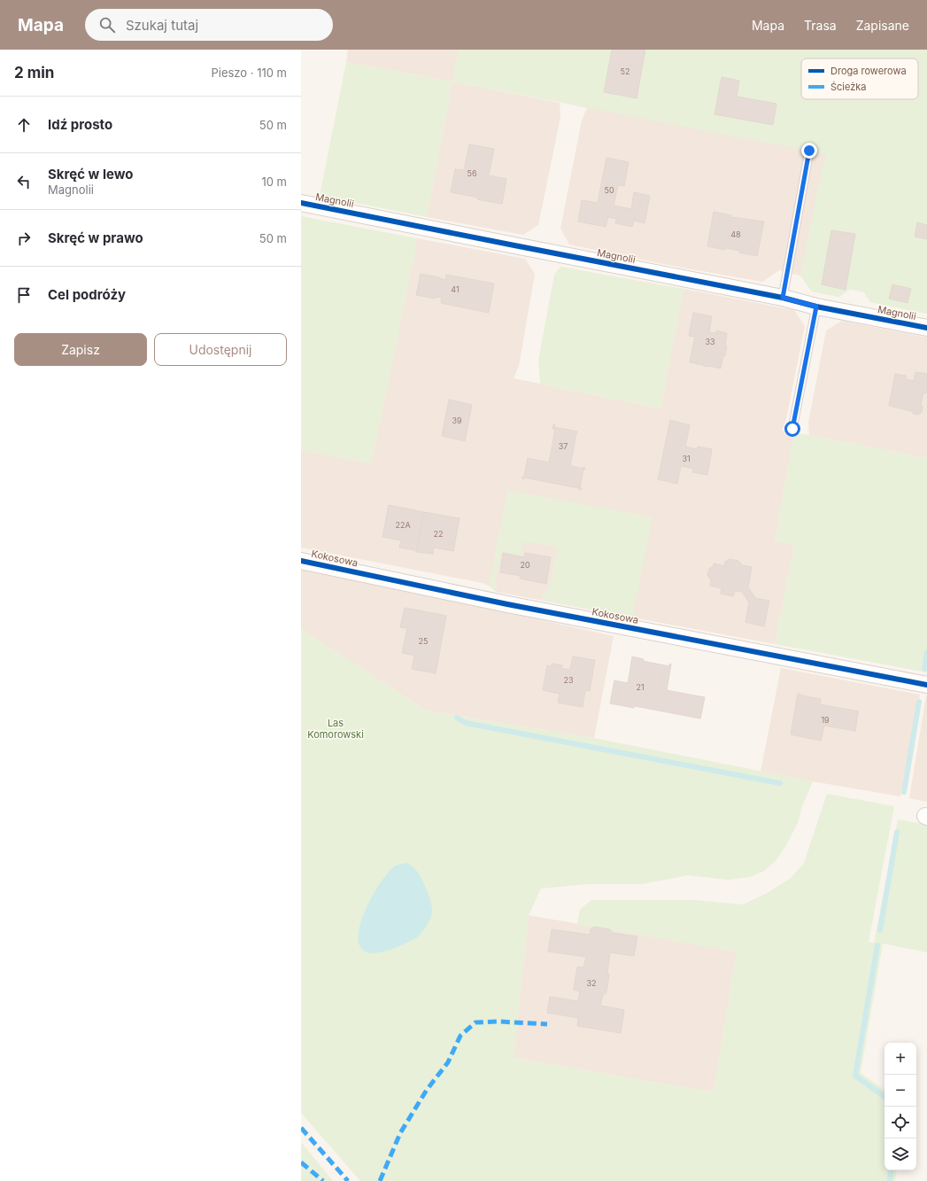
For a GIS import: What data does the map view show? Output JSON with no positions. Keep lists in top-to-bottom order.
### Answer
{
  "streets": {
    "street": ["Magnolii", "Kokosowa"]
  },
  "parks": ["Las Komorowski"],
  "house_numbers": [
    "52",
    "56",
    "50",
    "48",
    "41",
    "33",
    "39",
    "37",
    "31",
    "22A",
    "22",
    "20",
    "25",
    "23",
    "21",
    "19",
    "32"
  ],
  "legend": ["Droga rowerowa", "Ścieżka"],
  "page": {
    "header": "Mapa",
    "search": "Szukaj tutaj",
    "nav": ["Mapa", "Trasa", "Zapisane"],
    "heading": ["2 min", "Pieszo · 110 m"],
    "list": [
      ["Idź prosto", "50 m"],
      ["Skręć w lewo", "Magnolii", "10 m"],
      ["Skręć w prawo", "50 m"],
      "Cel podróży"
    ],
    "buttons": ["Zapisz", "Udostępnij"],
    "map_buttons": ["+", "−"]
  }
}
